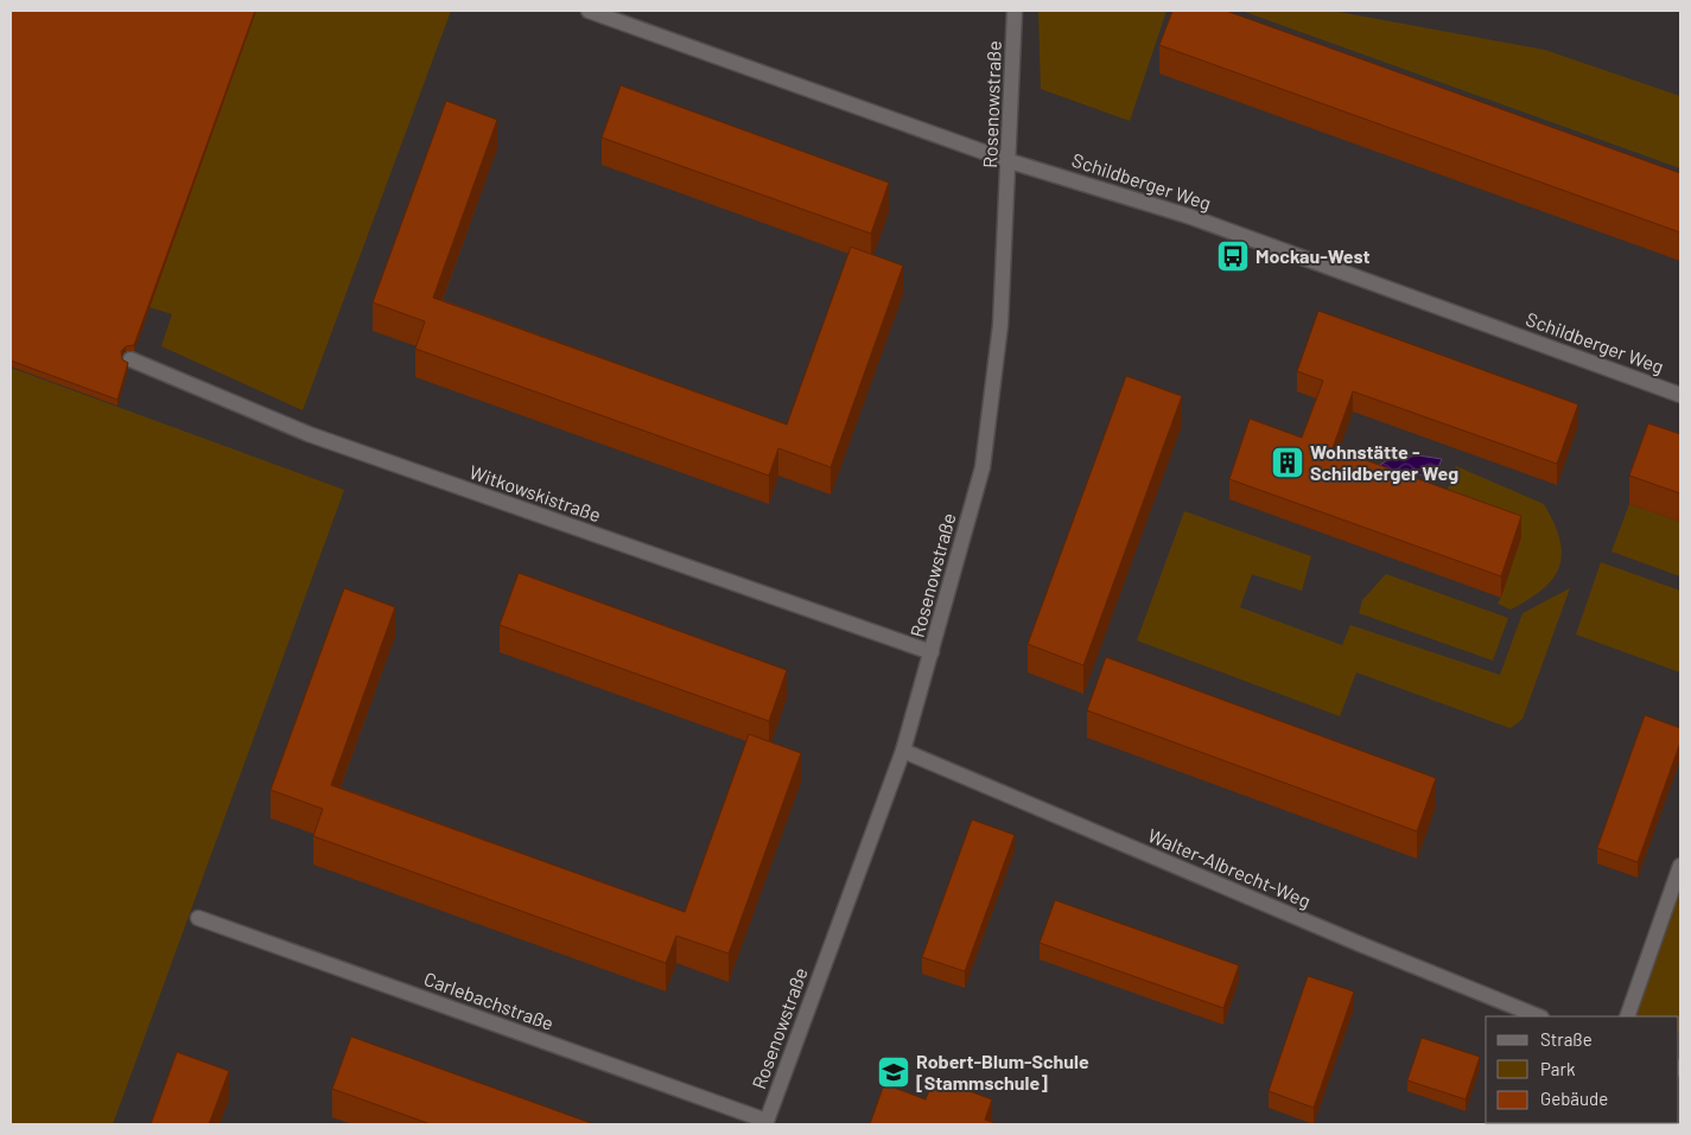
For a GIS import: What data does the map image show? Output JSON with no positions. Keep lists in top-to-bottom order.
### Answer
{
  "streets": {
    "street": [
      "Rosenowstraße",
      "Schildberger Weg",
      "Witkowskistraße",
      "Walter-Albrecht-Weg",
      "Carlebachstraße"
    ]
  },
  "crossings": [
    ["Rosenowstraße", "Schildberger Weg"],
    ["Rosenowstraße", "Witkowskistraße"],
    ["Rosenowstraße", "Walter-Albrecht-Weg"],
    ["Rosenowstraße", "Carlebachstraße"]
  ],
  "places": {
    "bus stop": ["Mockau-West"],
    "building": ["Wohnstätte - Schildberger Weg"],
    "school or university": ["Robert-Blum-Schule [Stammschule]"]
  },
  "legend": ["Straße", "Park", "Gebäude"]
}
